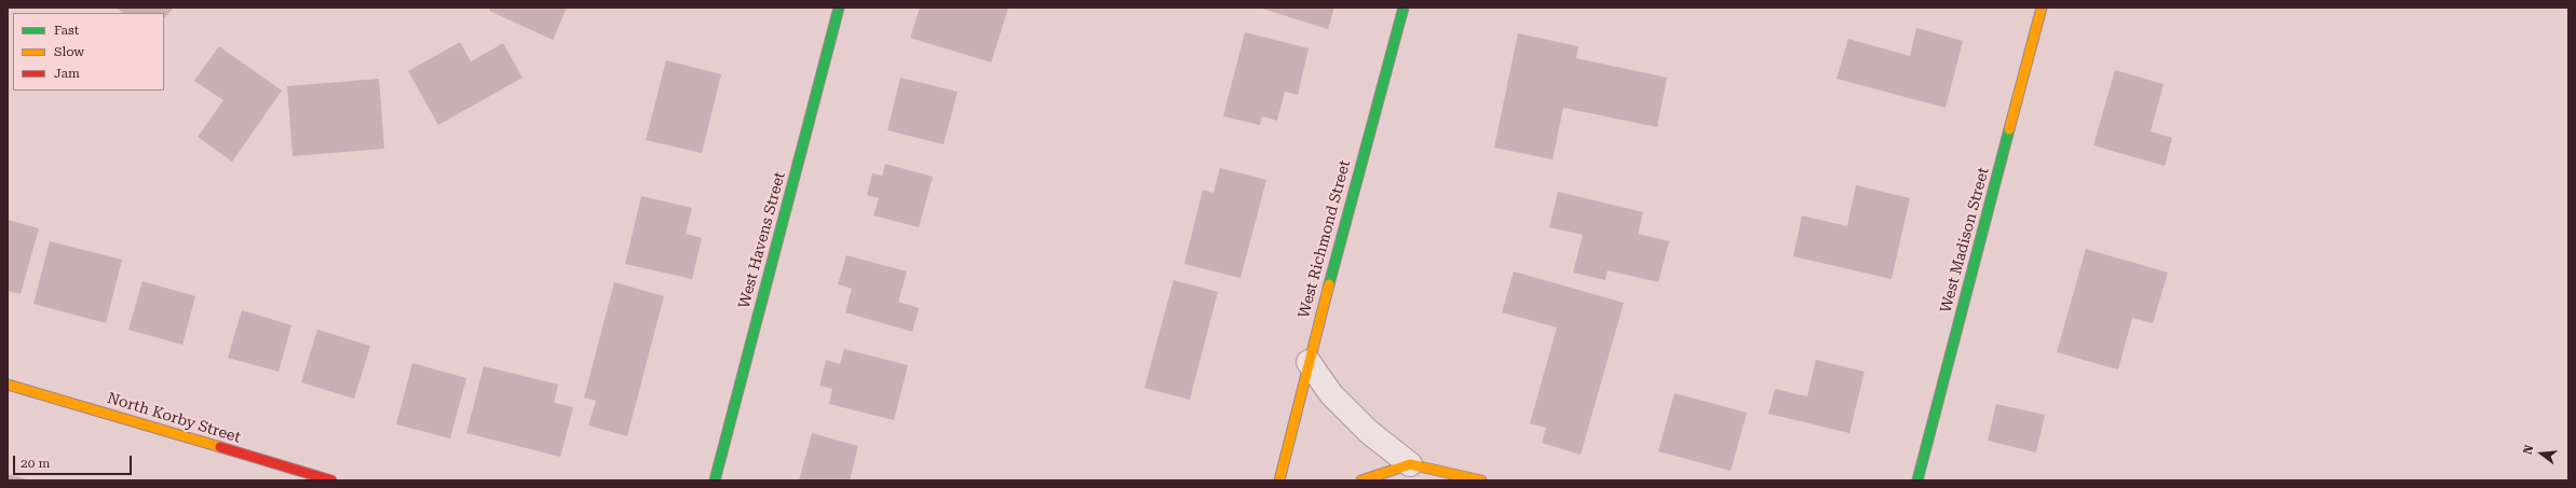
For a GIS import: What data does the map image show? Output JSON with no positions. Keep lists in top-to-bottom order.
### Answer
{
  "streets": {
    "street": [
      "West Richmond Street",
      "West Havens Street",
      "West Madison Street",
      "North Korby Street"
    ]
  },
  "legend": ["Fast", "Slow", "Jam"],
  "scale_bar": "20 m",
  "north": "left"
}
